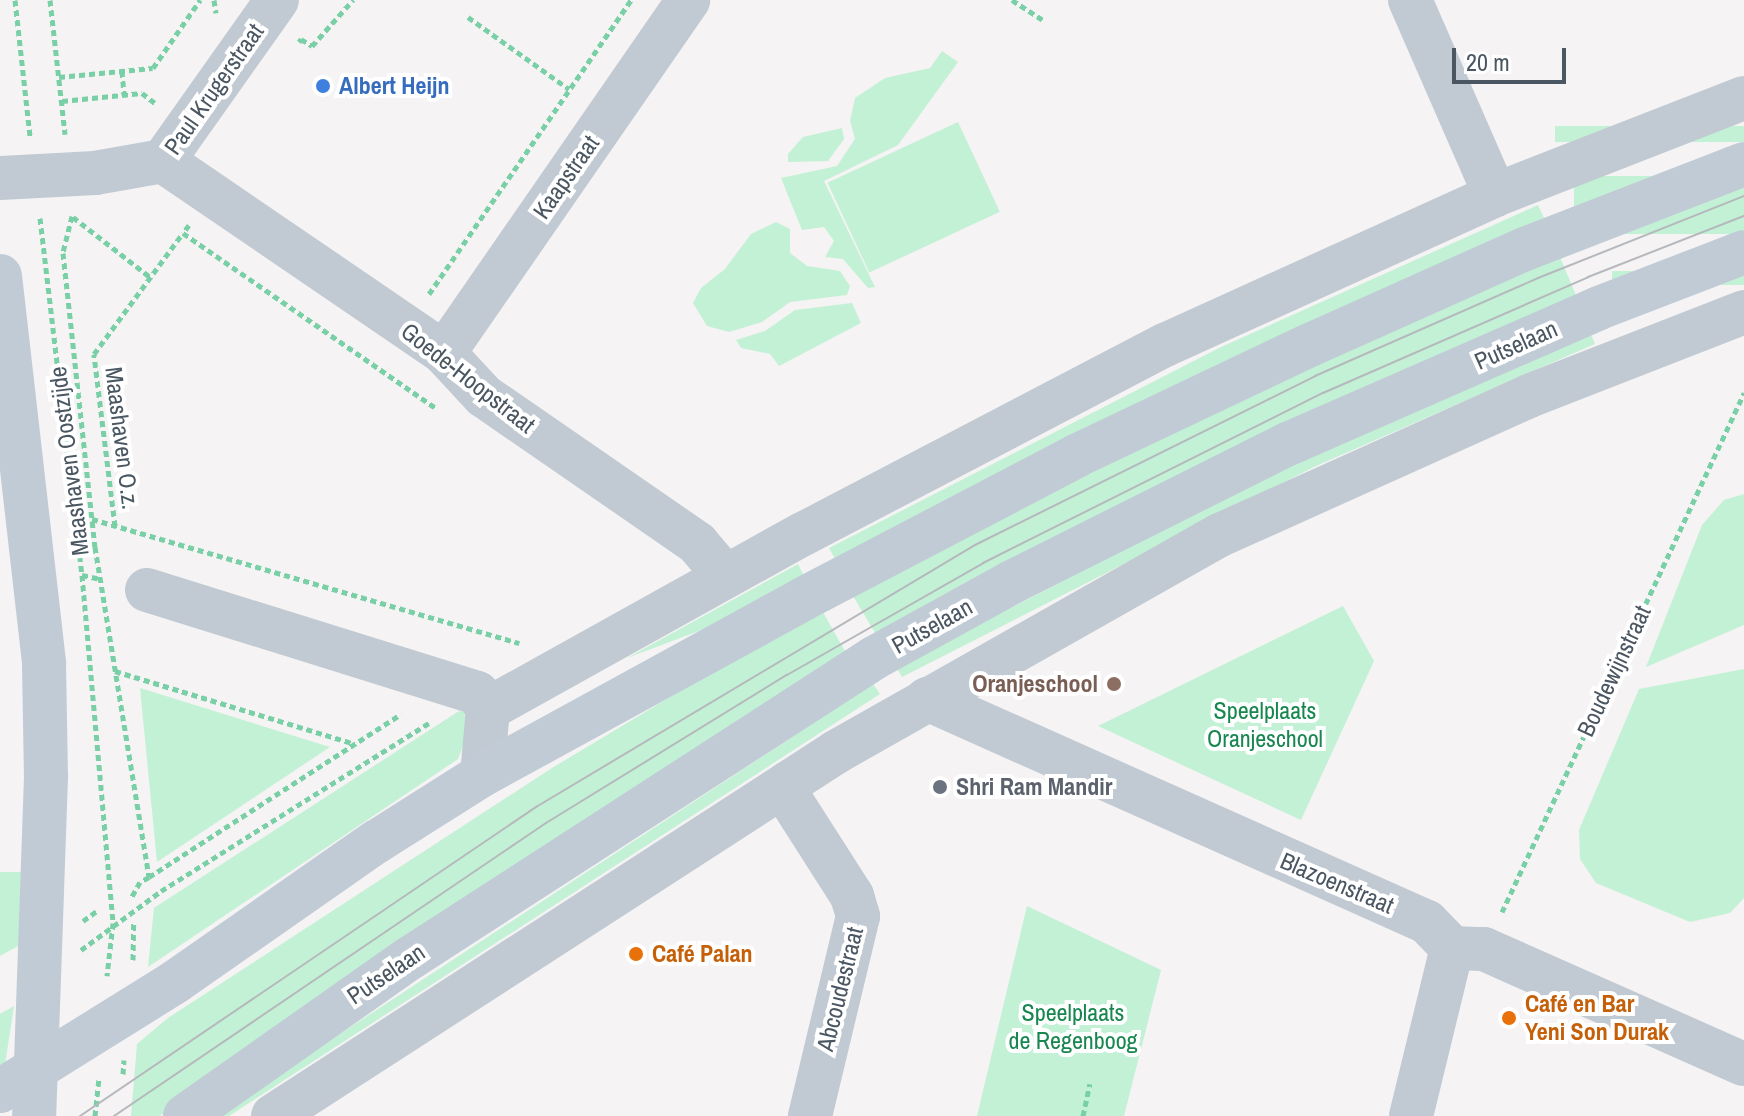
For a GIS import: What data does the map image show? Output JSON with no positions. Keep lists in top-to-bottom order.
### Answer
{
  "streets": {
    "main road": ["Putselaan", "Maashaven Oostzijde"],
    "street": [
      "Paul Krugerstraat",
      "Kaapstraat",
      "Goede-Hoopstraat",
      "Blazoenstraat",
      "Abcoudestraat"
    ],
    "path": ["Maashaven O.z.", "Boudewijnstraat"]
  },
  "crossings": [
    ["Paul Krugerstraat", "Goede-Hoopstraat"],
    ["Paul Krugerstraat", "Maashaven Oostzijde"],
    ["Kaapstraat", "Goede-Hoopstraat"],
    ["Boudewijnstraat", "Blazoenstraat"]
  ],
  "parks": ["Speelplaats Oranjeschool", "Speelplaats de Regenboog"],
  "places": [
    "Albert Heijn",
    "Oranjeschool",
    "Shri Ram Mandir",
    "Café Palan",
    "Café en Bar Yeni Son Durak"
  ],
  "scale_bar": "20 m"
}
